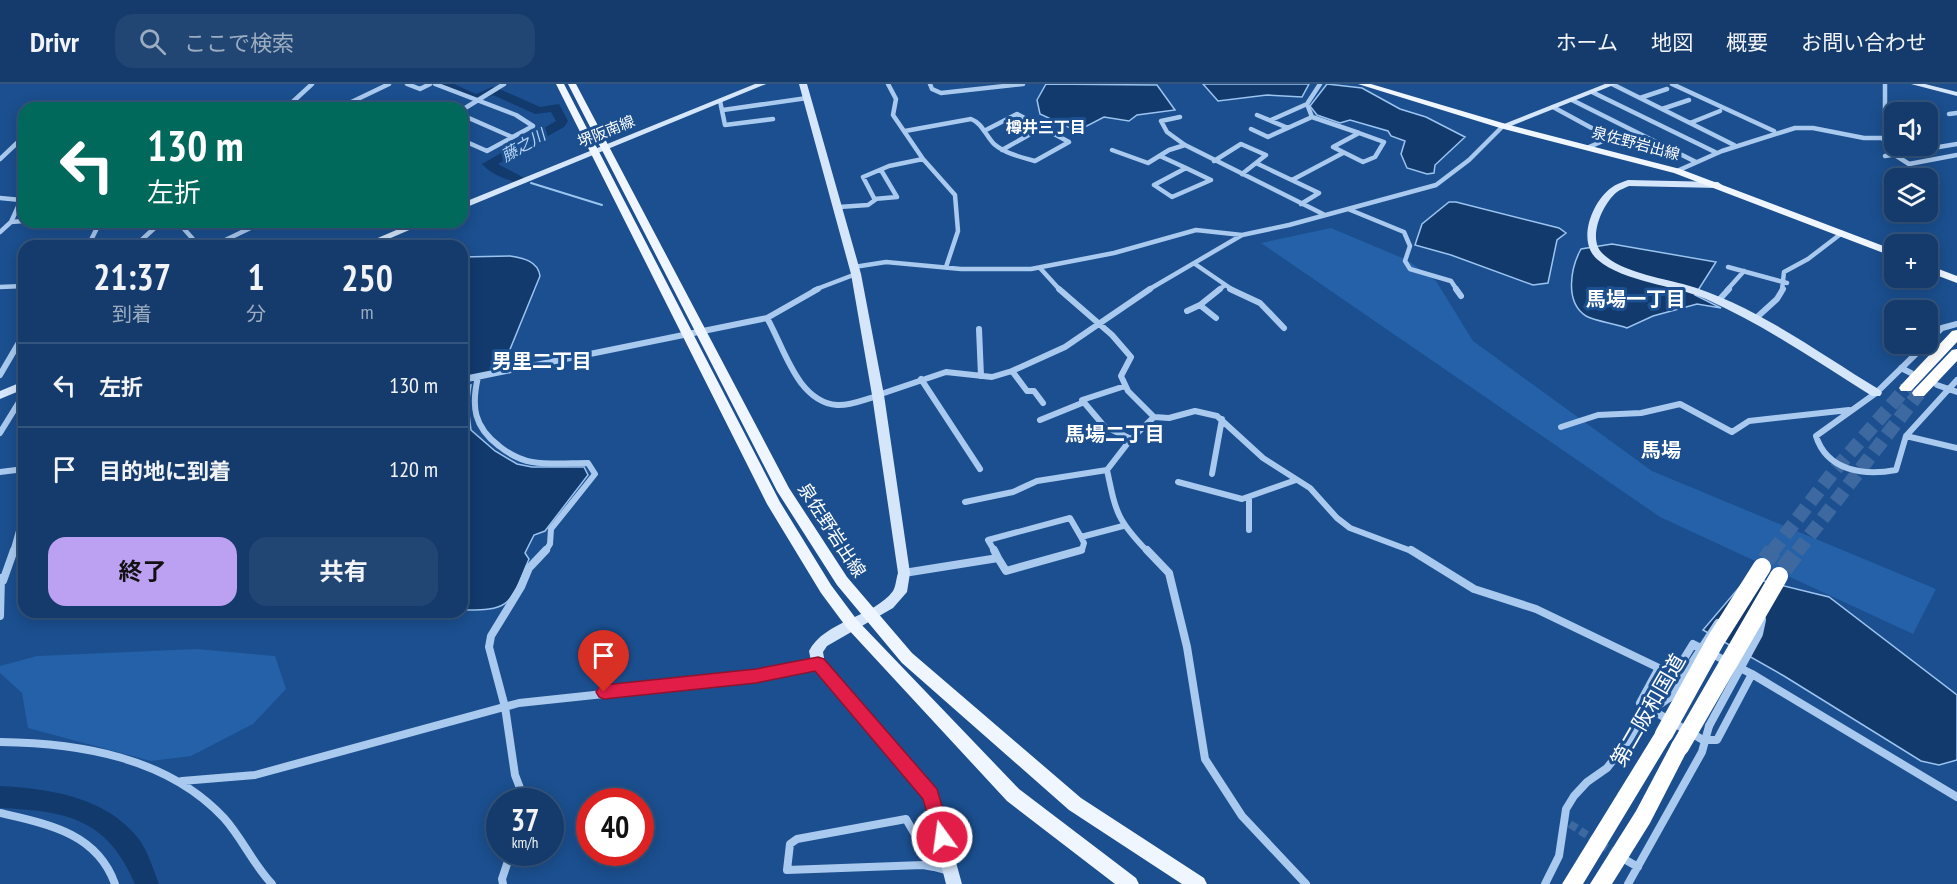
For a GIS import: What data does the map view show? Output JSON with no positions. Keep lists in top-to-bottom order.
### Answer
{
  "streets": {
    "highway": ["第二阪和国道"],
    "main road": ["泉佐野岩出線"],
    "street": ["堺阪南線"]
  },
  "crossings": [
    ["堺阪南線", "泉佐野岩出線"]
  ],
  "districts": [
    "樽井三丁目",
    "馬場一丁目",
    "男里二丁目",
    "馬場二丁目",
    "馬場"
  ],
  "water": ["藤之川"],
  "page": {
    "header": "Drivr",
    "search": "ここで検索",
    "nav": [
      "ホーム",
      "地図",
      "概要",
      "お問い合わせ"
    ],
    "map_buttons": ["+", "−"],
    "turn": ["130 m", "左折"],
    "eta": [
      "21:37",
      "到着",
      "1",
      "分",
      "250",
      "m"
    ],
    "list": [
      {
        "name": "左折",
        "value": "130 m"
      },
      {
        "name": "目的地に到着",
        "value": "120 m"
      }
    ],
    "buttons": ["終了", "共有"],
    "speed": "37 km/h",
    "limit": "40"
  }
}
